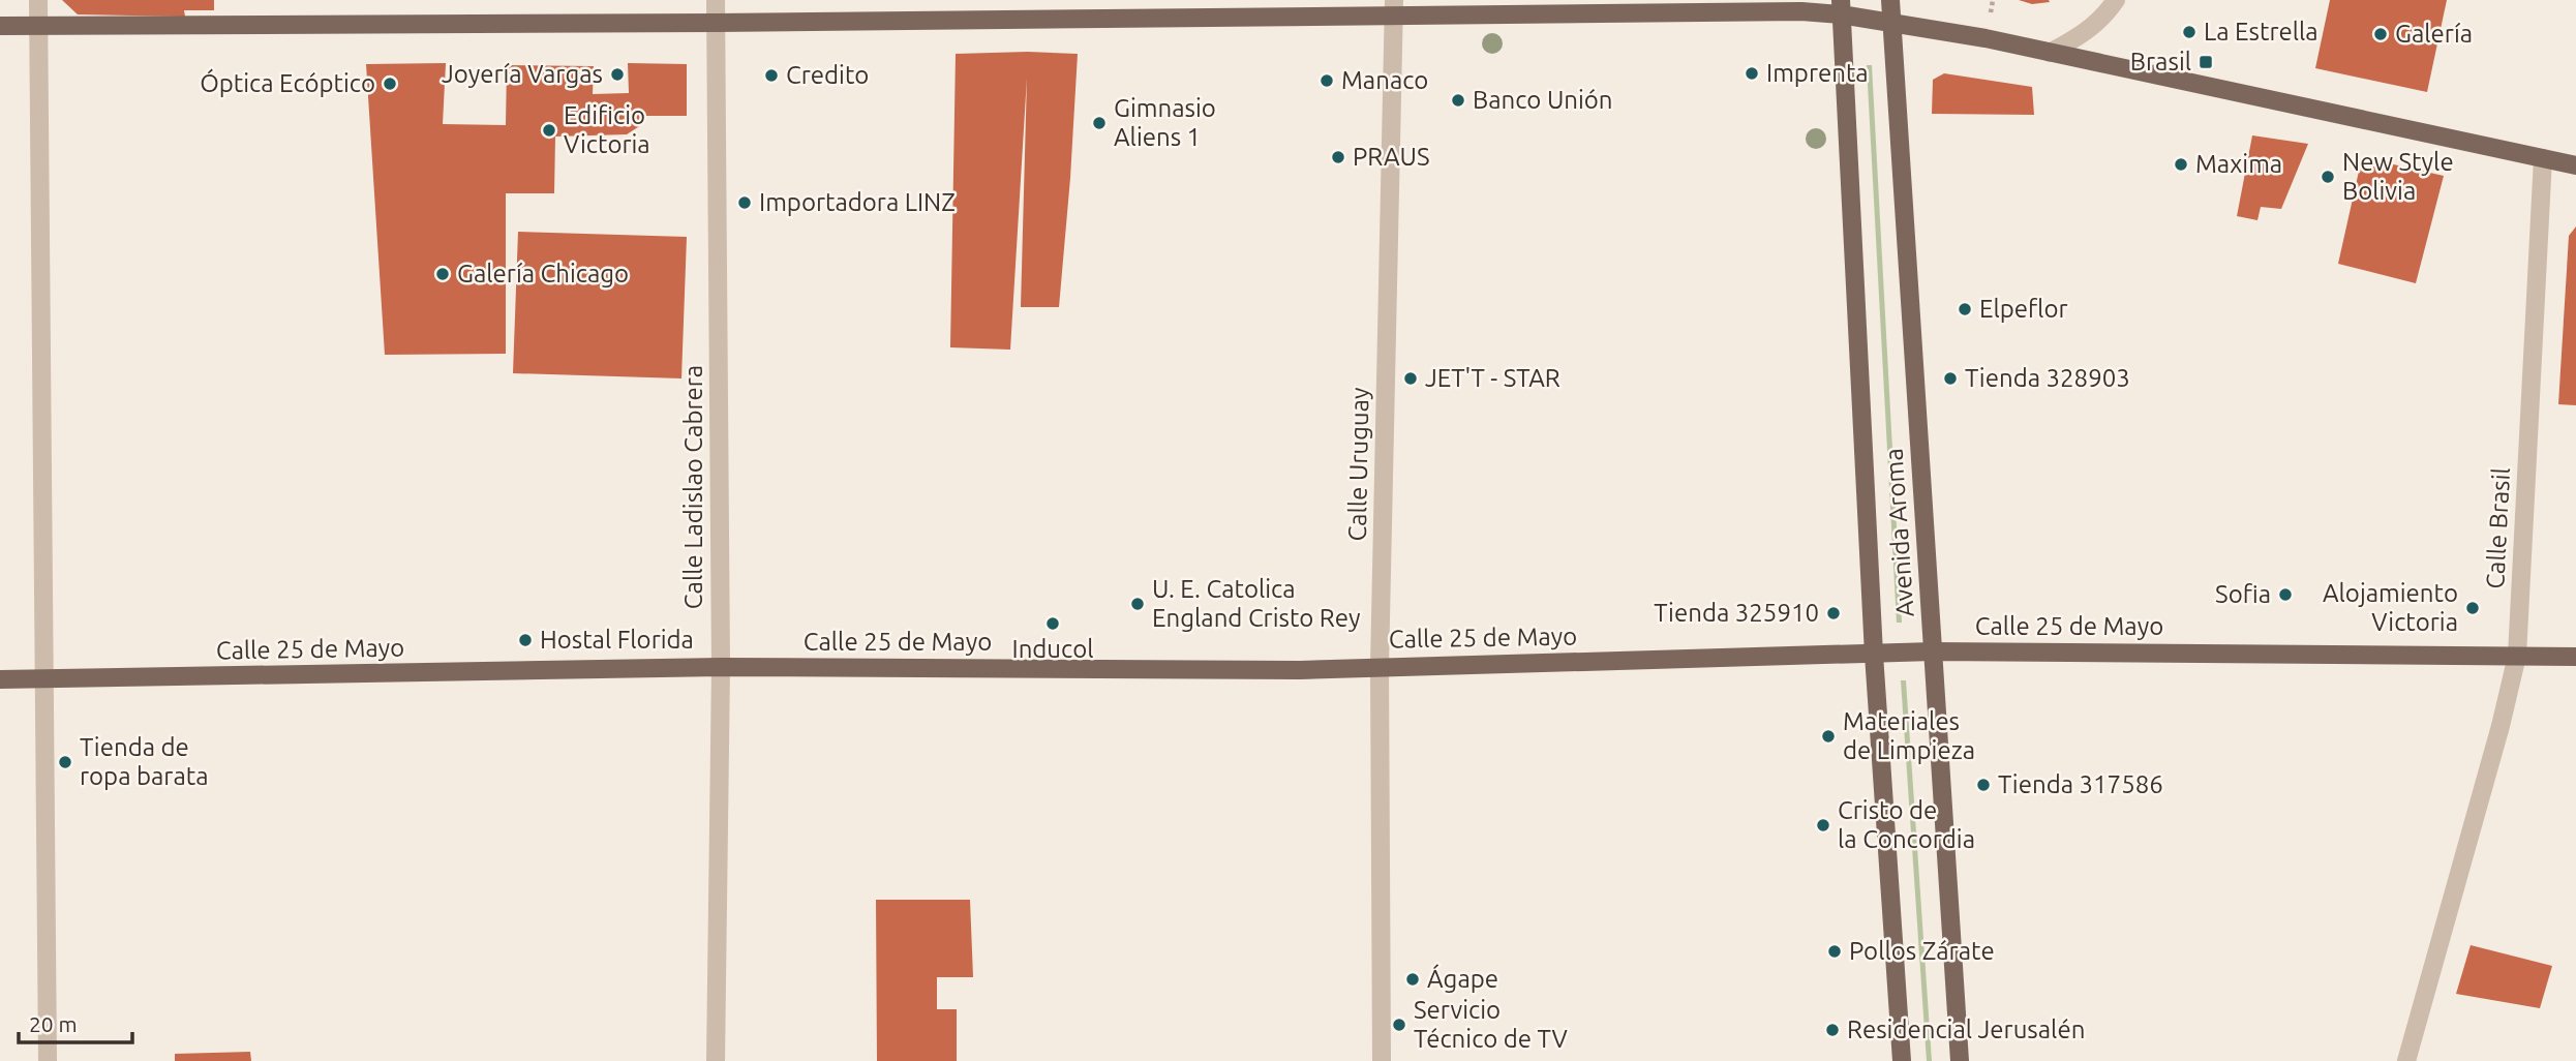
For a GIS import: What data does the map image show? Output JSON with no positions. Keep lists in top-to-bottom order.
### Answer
{
  "streets": {
    "main road": ["Avenida Aroma", "Calle 25 de Mayo"],
    "street": ["Calle Uruguay", "Calle Ladislao Cabrera", "Calle Brasil"]
  },
  "crossings": [
    ["Calle Uruguay", "Calle 25 de Mayo"],
    ["Calle Ladislao Cabrera", "Calle 25 de Mayo"],
    ["Calle Brasil", "Calle 25 de Mayo"],
    ["Avenida Aroma", "Calle 25 de Mayo"]
  ],
  "places": {
    "other": [
      "La Estrella",
      "Galería",
      "Imprenta",
      "Joyería Vargas",
      "Credito",
      "Manaco",
      "Óptica Ecóptico",
      "Banco Unión",
      "Gimnasio Aliens 1",
      "Edificio Victoria",
      "PRAUS",
      "Maxima",
      "New Style Bolivia",
      "Importadora LINZ",
      "Galería Chicago",
      "Elpeflor",
      "JET'T - STAR",
      "Tienda 328903",
      "Sofia",
      "U. E. Catolica England Cristo Rey",
      "Alojamiento Victoria",
      "Tienda 325910",
      "Inducol",
      "Hostal Florida",
      "Materiales de Limpieza",
      "Tienda de ropa barata",
      "Tienda 317586",
      "Cristo de la Concordia",
      "Pollos Zárate",
      "Ágape",
      "Servicio Técnico de TV",
      "Residencial Jerusalén"
    ],
    "transit": ["Brasil"]
  },
  "scale_bar": "20 m"
}
